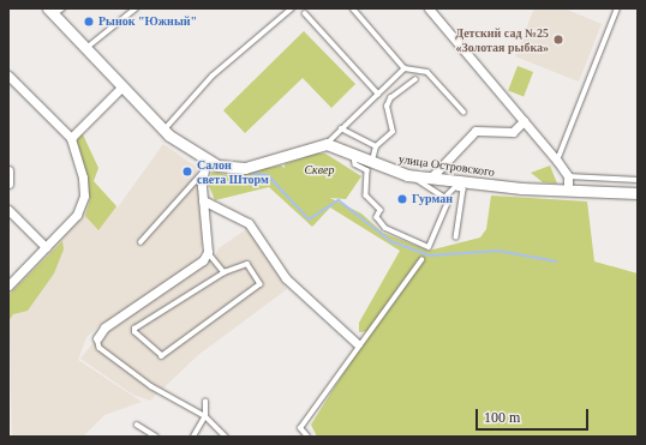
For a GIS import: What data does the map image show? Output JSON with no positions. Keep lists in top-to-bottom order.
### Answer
{
  "streets": {
    "street": ["улица Островского"]
  },
  "parks": ["Сквер"],
  "places": [
    "Рынок \"Южный\"",
    "Детский сад №25 «Золотая рыбка»",
    "Салон света Шторм",
    "Гурман"
  ],
  "scale_bar": "100 m"
}
